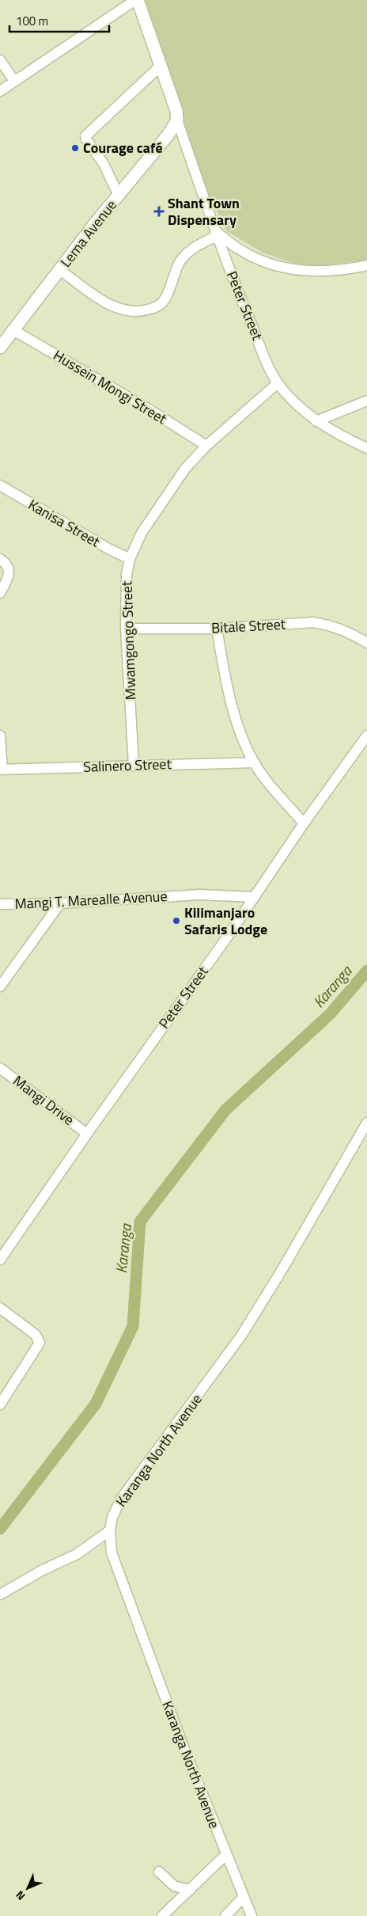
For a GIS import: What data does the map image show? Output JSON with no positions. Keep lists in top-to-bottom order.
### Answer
{
  "streets": {
    "main road": ["Lema Avenue"],
    "street": [
      "Peter Street",
      "Hussein Mongi Street",
      "Kanisa Street",
      "Bitale Street",
      "Mwamgongo Street",
      "Salinero Street",
      "Mangi T. Marealle Avenue",
      "Mangi Drive",
      "Karanga North Avenue"
    ]
  },
  "crossings": [
    ["Lema Avenue", "Peter Street"],
    ["Lema Avenue", "Hussein Mongi Street"],
    ["Peter Street", "Mwamgongo Street"],
    ["Peter Street", "Mangi T. Marealle Avenue"],
    ["Peter Street", "Mangi Drive"],
    ["Hussein Mongi Street", "Mwamgongo Street"],
    ["Kanisa Street", "Mwamgongo Street"],
    ["Bitale Street", "Mwamgongo Street"],
    ["Mwamgongo Street", "Salinero Street"]
  ],
  "water": ["Karanga"],
  "places": {
    "other": ["Courage café", "Kilimanjaro Safaris Lodge"],
    "health": ["Shant Town Dispensary"]
  },
  "scale_bar": "100 m",
  "north": "bottom left"
}
